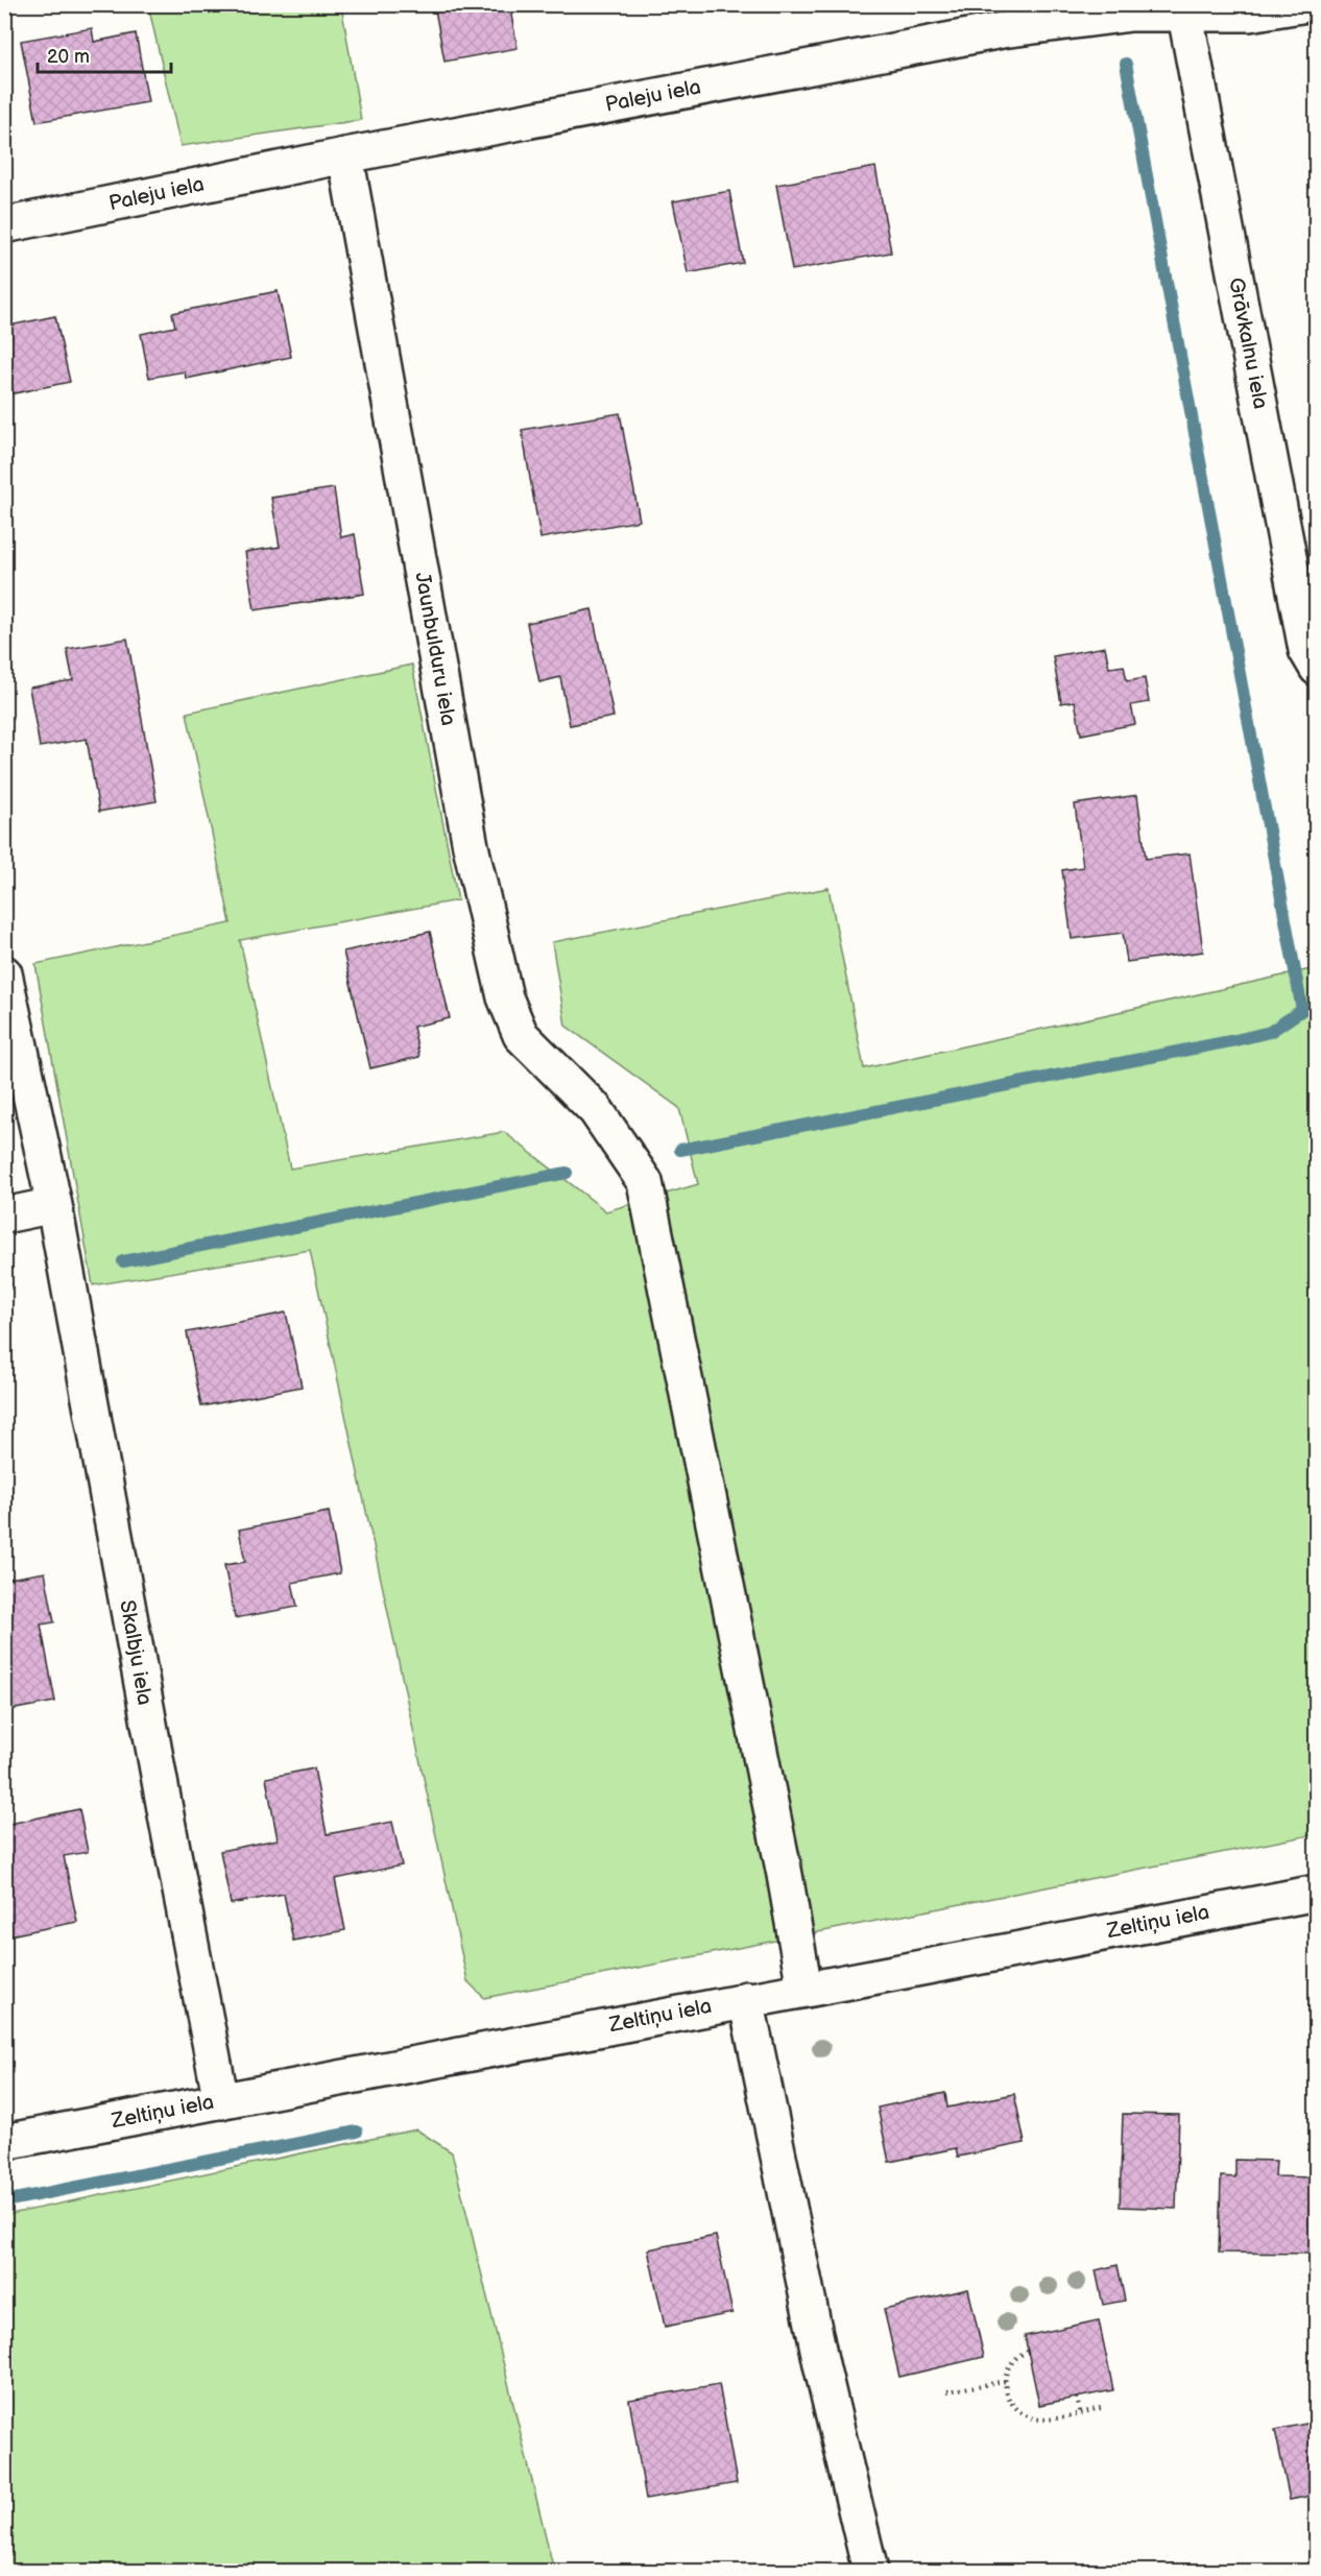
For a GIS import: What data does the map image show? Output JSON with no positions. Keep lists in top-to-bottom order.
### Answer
{
  "streets": {
    "street": [
      "Paleju iela",
      "Grāvkalnu iela",
      "Jaunbulduru iela",
      "Skalbju iela",
      "Zeltiņu iela"
    ]
  },
  "crossings": [
    ["Paleju iela", "Grāvkalnu iela"],
    ["Paleju iela", "Jaunbulduru iela"],
    ["Jaunbulduru iela", "Zeltiņu iela"],
    ["Skalbju iela", "Zeltiņu iela"]
  ],
  "scale_bar": "20 m"
}
